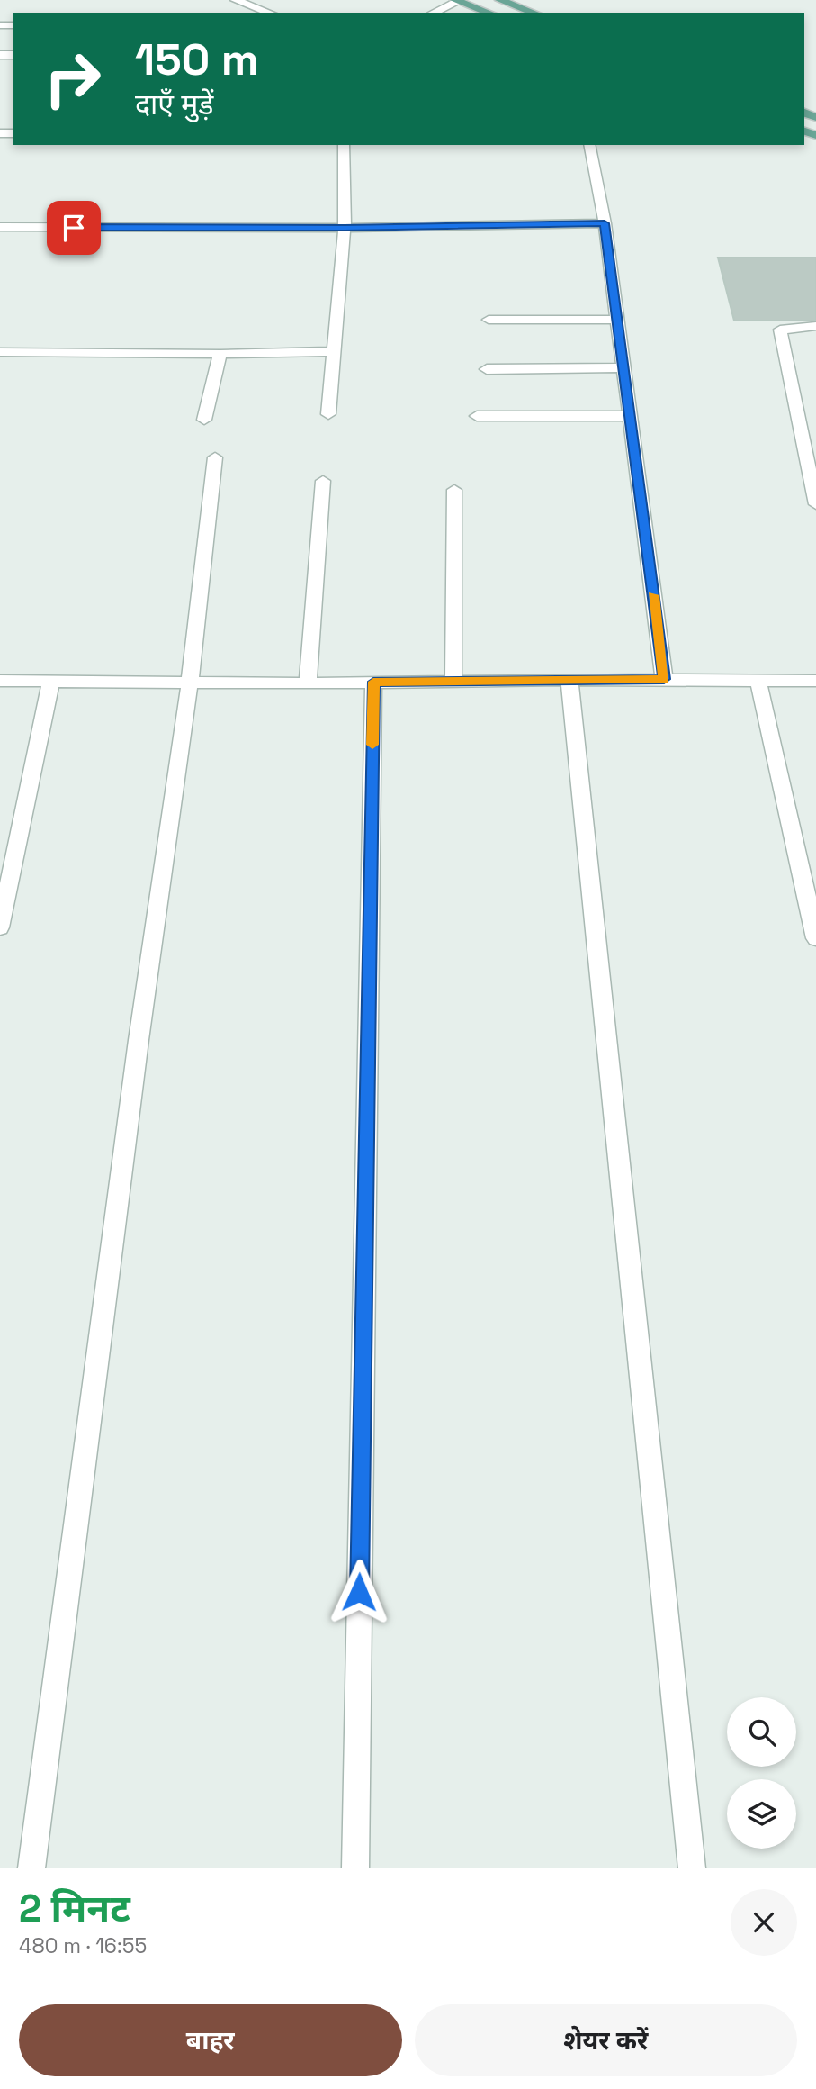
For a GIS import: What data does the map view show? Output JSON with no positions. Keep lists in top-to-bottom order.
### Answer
{
  "page": {
    "turn": ["150 m", "दाएँ मुड़ें"],
    "heading": ["2 मिनट", "480 m · 16:55"],
    "buttons": ["बाहर", "शेयर करें"]
  }
}
